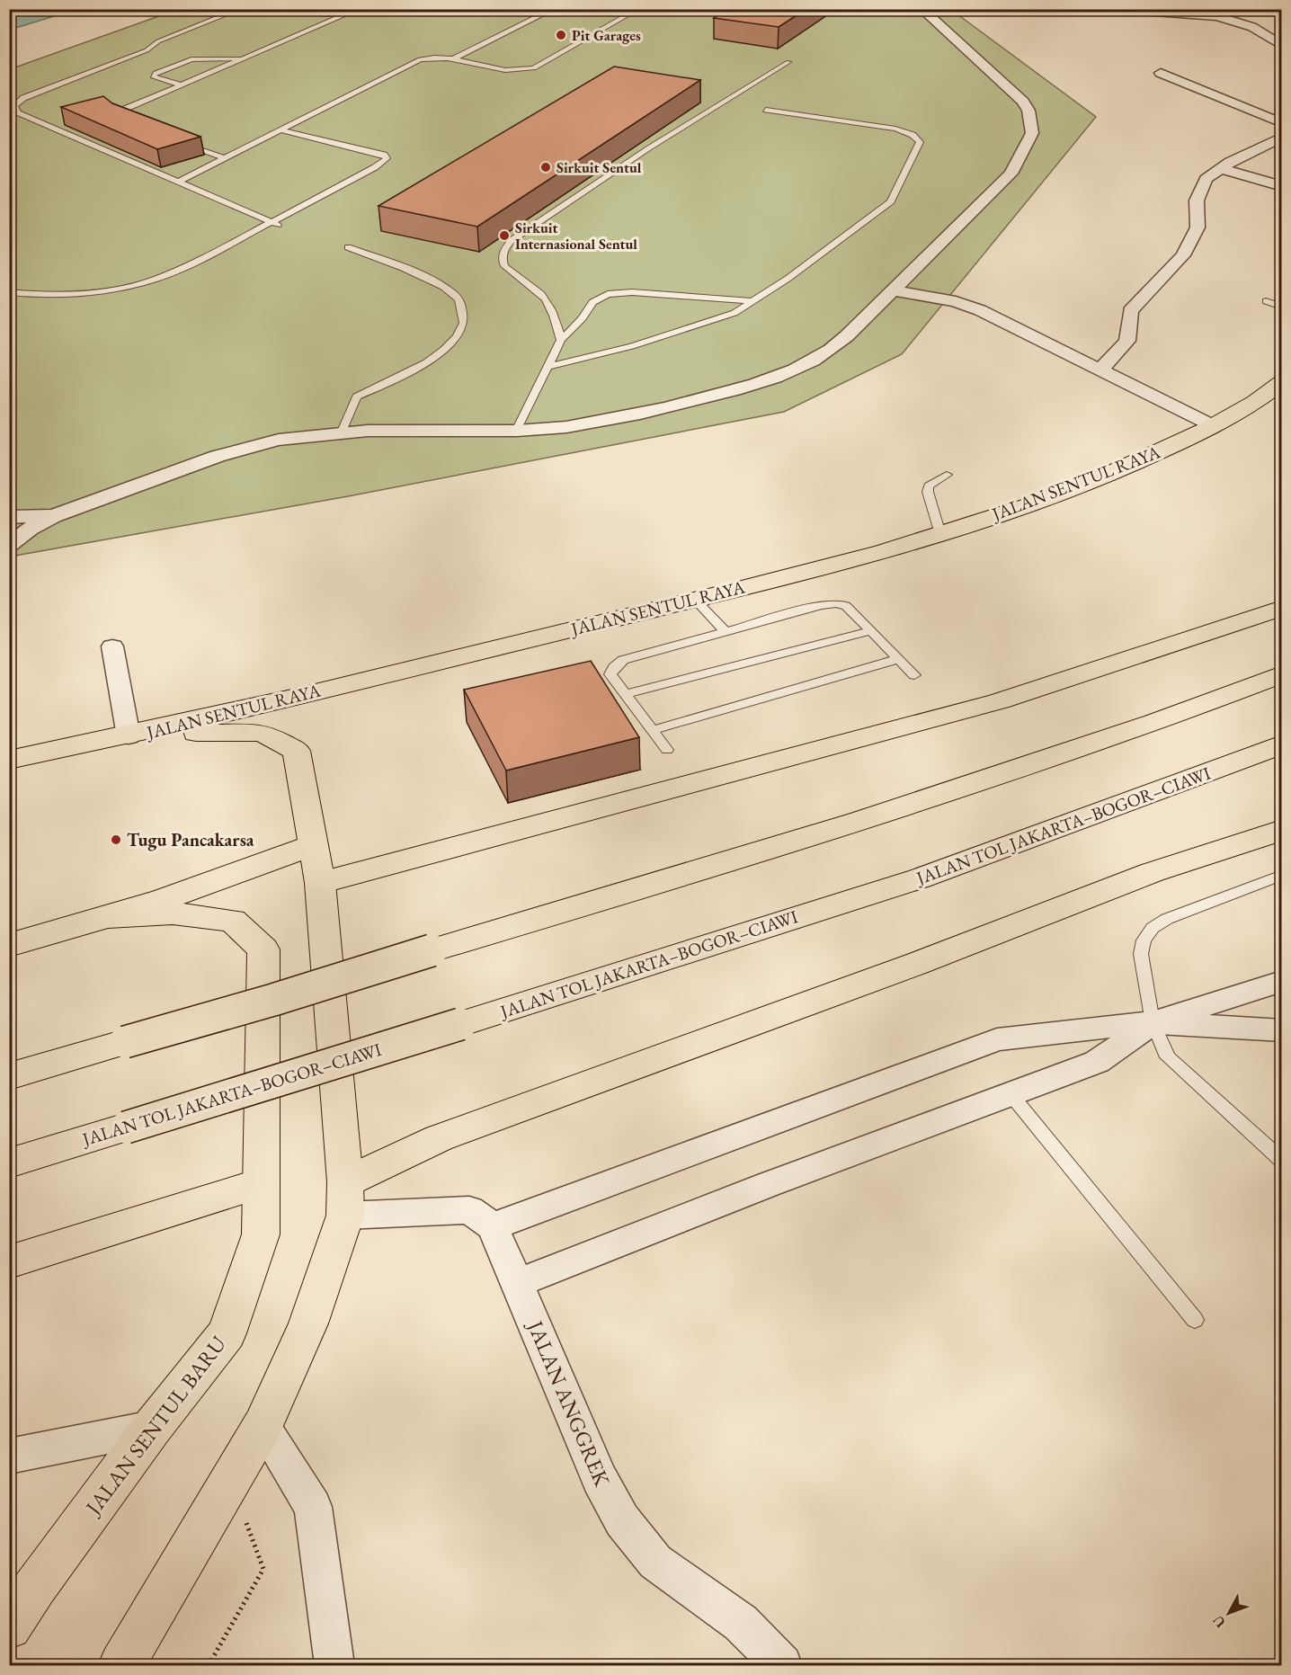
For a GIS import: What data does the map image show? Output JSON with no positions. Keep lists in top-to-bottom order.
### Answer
{
  "streets": {
    "main road": ["JALAN SENTUL RAYA", "JALAN TOL JAKARTA–BOGOR–CIAWI", "JALAN SENTUL BARU"],
    "street": ["JALAN ANGGREK"]
  },
  "places": [
    "Pit Garages",
    "Sirkuit Sentul",
    "Sirkuit Internasional Sentul",
    "Tugu Pancakarsa"
  ],
  "north": "bottom left"
}
